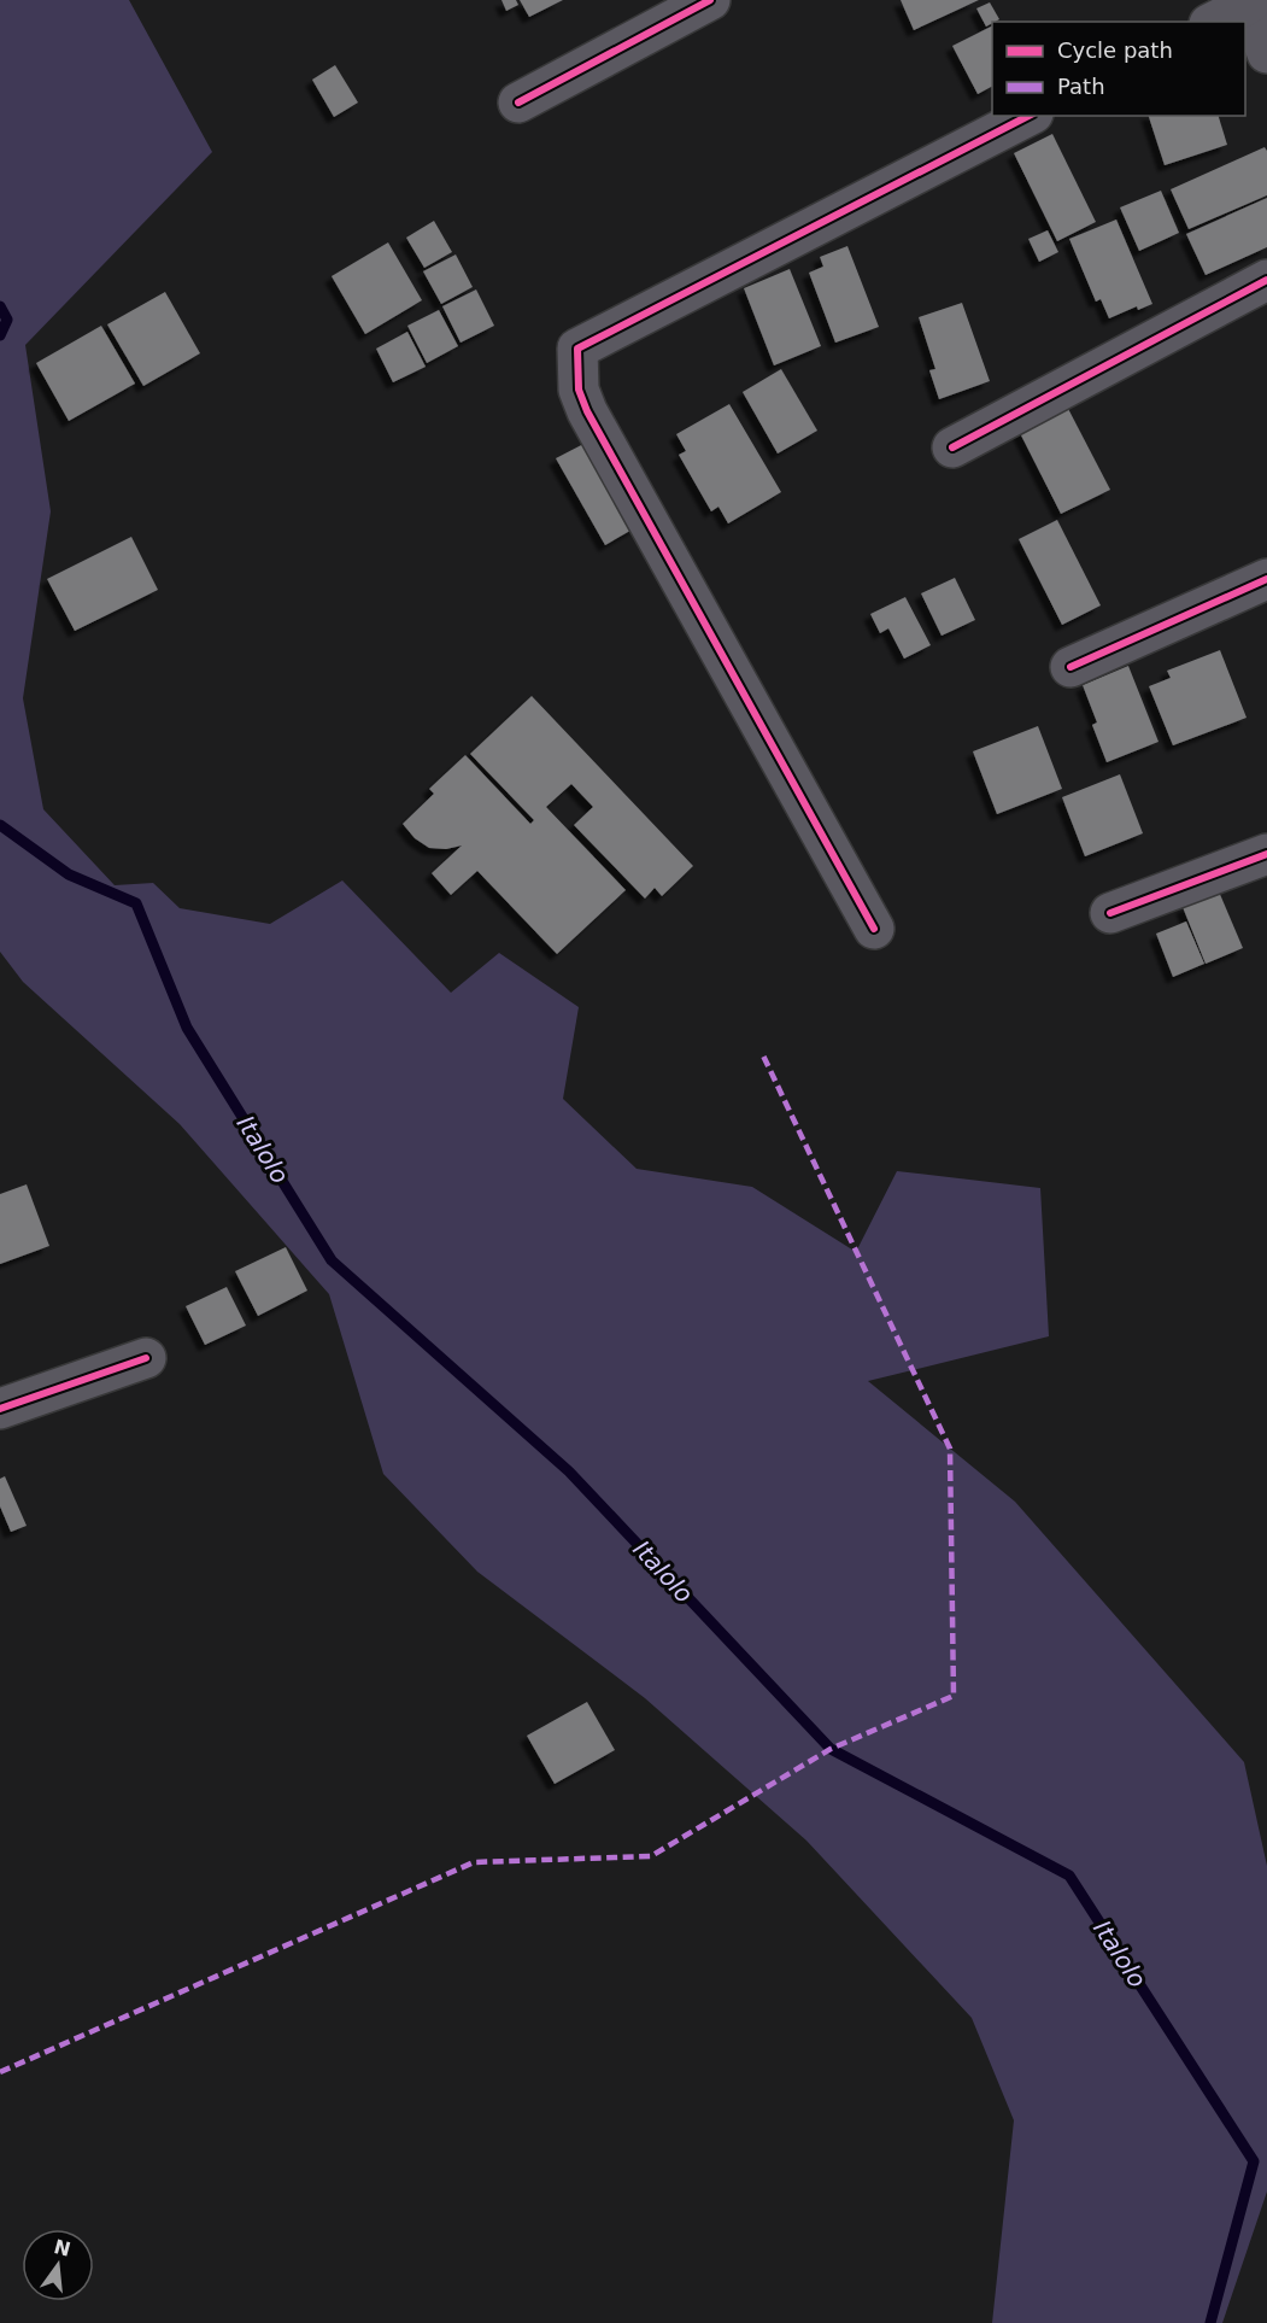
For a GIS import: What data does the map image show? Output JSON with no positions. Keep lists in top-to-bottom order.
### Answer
{
  "water": ["Italolo"],
  "legend": ["Cycle path", "Path"],
  "north": "top"
}
